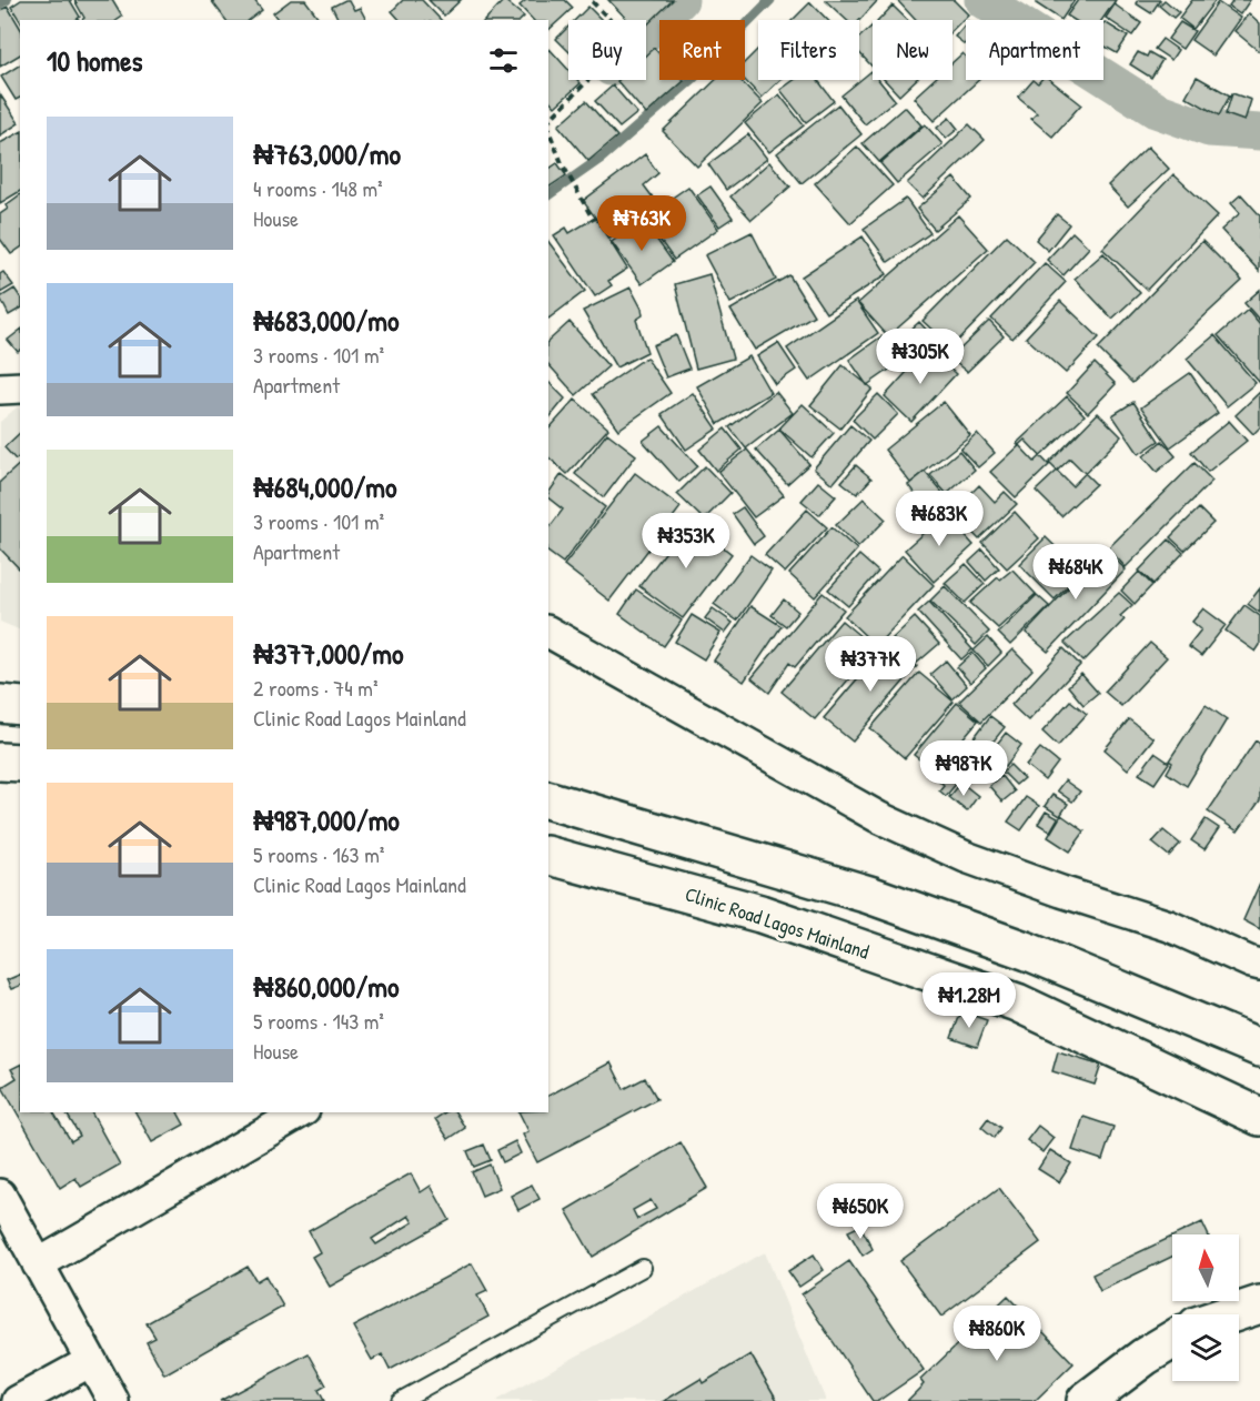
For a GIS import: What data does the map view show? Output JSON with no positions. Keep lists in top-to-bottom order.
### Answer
{
  "streets": {
    "main road": ["Clinic Road Lagos Mainland"]
  },
  "north": "top",
  "page": {
    "chip": [
      "Buy",
      "Rent",
      "Filters",
      "New",
      "Apartment"
    ],
    "heading": "10 homes",
    "list": [
      {
        "name": "₦763,000/mo",
        "note": "4 rooms · 148 m² · House"
      },
      {
        "name": "₦683,000/mo",
        "note": "3 rooms · 101 m² · Apartment"
      },
      {
        "name": "₦684,000/mo",
        "note": "3 rooms · 101 m² · Apartment"
      },
      {
        "name": "₦377,000/mo",
        "note": "2 rooms · 74 m² · Clinic Road Lagos Mainland"
      },
      {
        "name": "₦987,000/mo",
        "note": "5 rooms · 163 m² · Clinic Road Lagos Mainland"
      },
      {
        "name": "₦860,000/mo",
        "note": "5 rooms · 143 m² · House"
      }
    ],
    "price": [
      "₦763K",
      "₦305K",
      "₦683K",
      "₦353K",
      "₦684K",
      "₦377K",
      "₦987K",
      "₦1.28M",
      "₦650K",
      "₦860K"
    ]
  }
}
